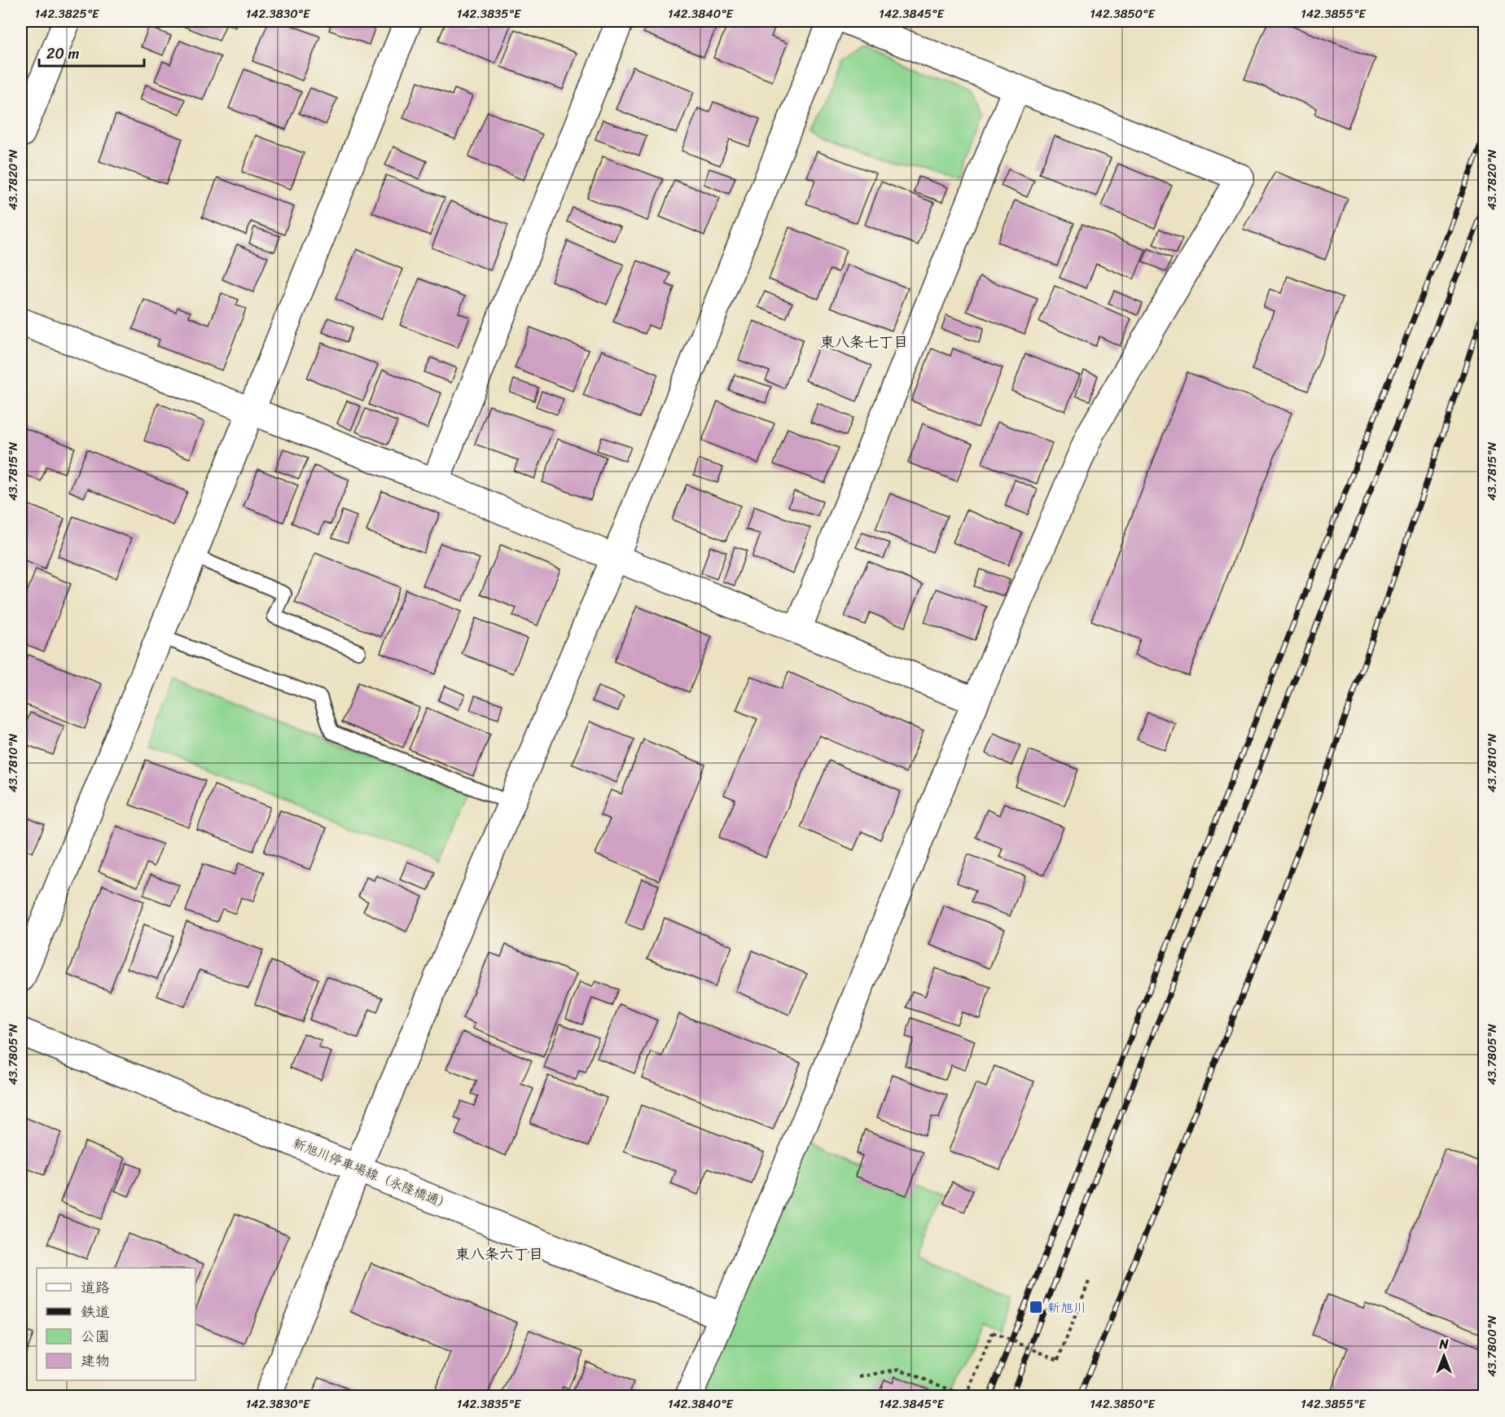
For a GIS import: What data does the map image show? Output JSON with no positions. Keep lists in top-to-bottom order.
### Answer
{
  "streets": {
    "street": ["新旭川停車場線（永隆橋通）"]
  },
  "districts": ["東八条七丁目", "東八条六丁目"],
  "places": {
    "transit": ["新旭川"]
  },
  "legend": [
    "道路",
    "鉄道",
    "公園",
    "建物"
  ],
  "scale_bar": "20 m",
  "north": "top",
  "coordinates": [
    "142.3825°E",
    "142.3830°E",
    "142.3835°E",
    "142.3840°E",
    "142.3845°E",
    "142.3850°E",
    "142.3855°E",
    "43.7820°N",
    "43.7815°N",
    "43.7810°N",
    "43.7805°N",
    "43.7800°N"
  ]
}
